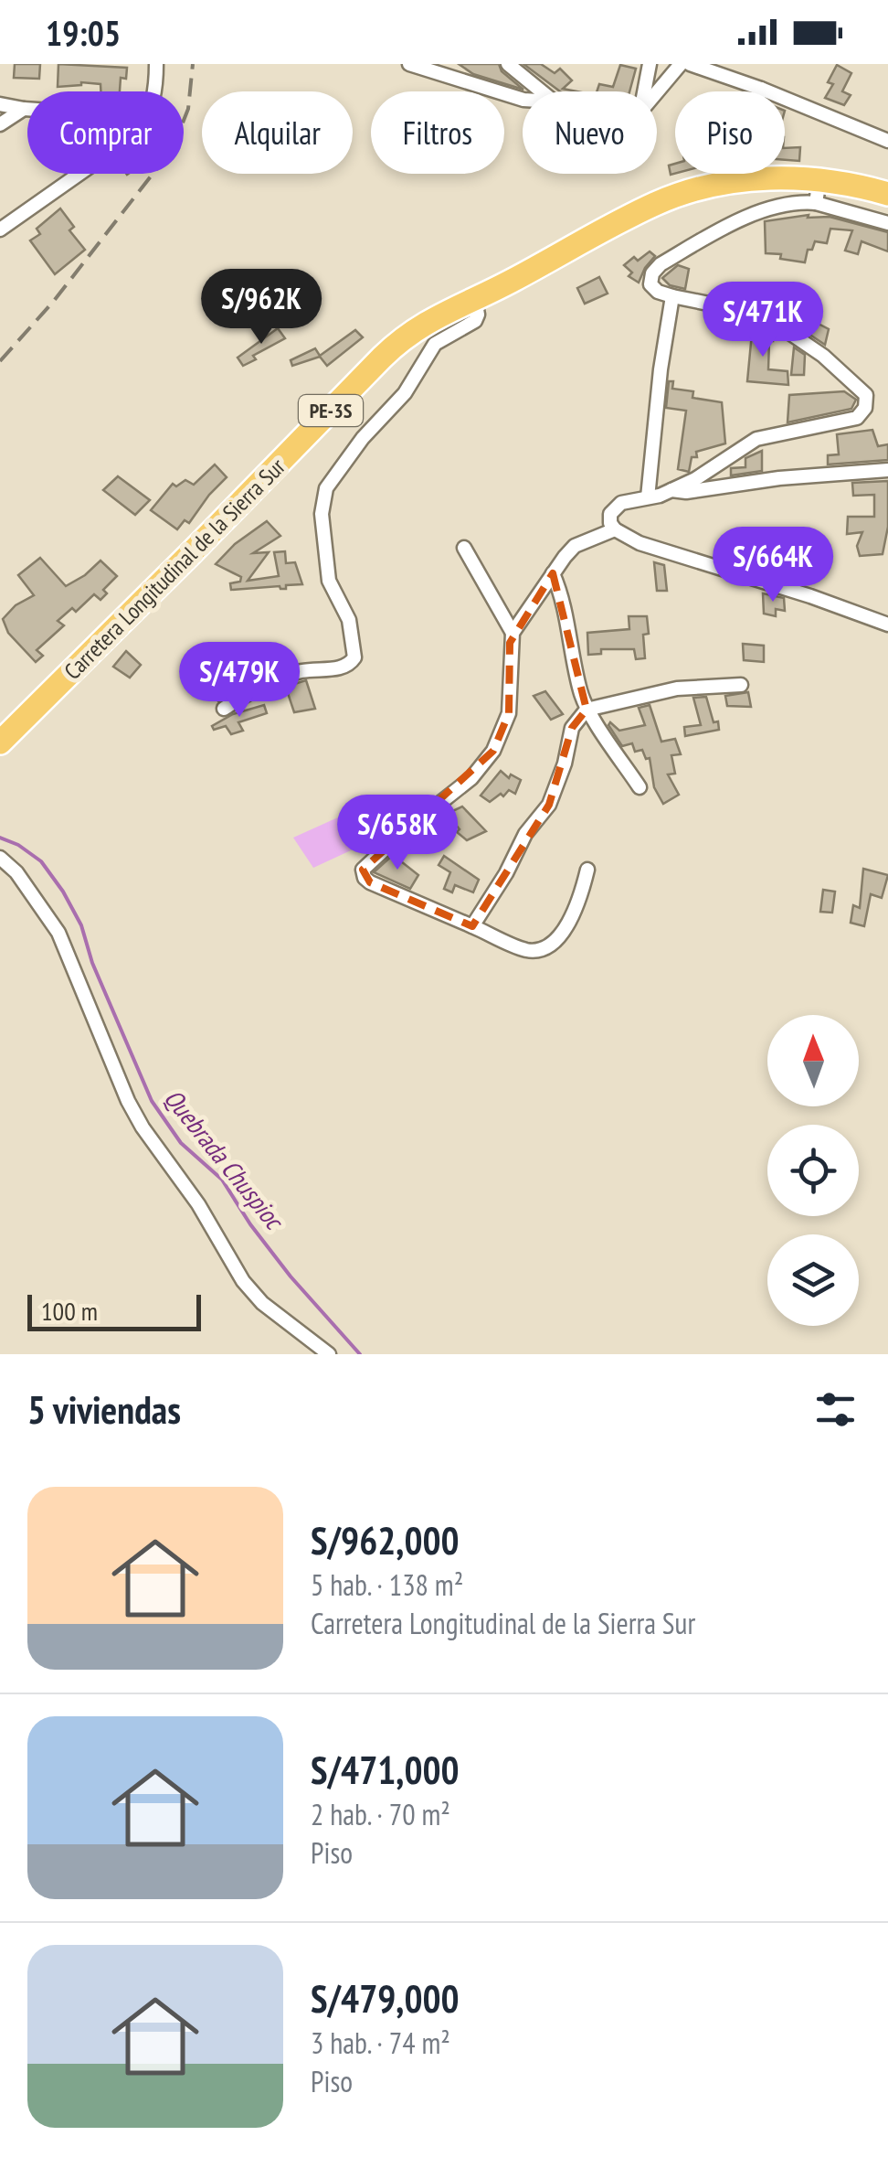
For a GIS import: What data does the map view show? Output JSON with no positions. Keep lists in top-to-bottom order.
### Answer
{
  "streets": {
    "highway": ["PE-3S", "Carretera Longitudinal de la Sierra Sur"]
  },
  "water": ["Quebrada Chuspioc"],
  "scale_bar": "100 m",
  "north": "top",
  "page": {
    "status": "19:05",
    "chip": [
      "Comprar",
      "Alquilar",
      "Filtros",
      "Nuevo",
      "Piso"
    ],
    "price": [
      "S/962K",
      "S/471K",
      "S/664K",
      "S/479K",
      "S/658K"
    ],
    "scale": "100 m",
    "heading": "5 viviendas",
    "list": [
      {
        "name": "S/962,000",
        "note": "5 hab. · 138 m² · Carretera Longitudinal de la Sierra Sur"
      },
      {
        "name": "S/471,000",
        "note": "2 hab. · 70 m² · Piso"
      },
      {
        "name": "S/479,000",
        "note": "3 hab. · 74 m² · Piso"
      }
    ]
  }
}
